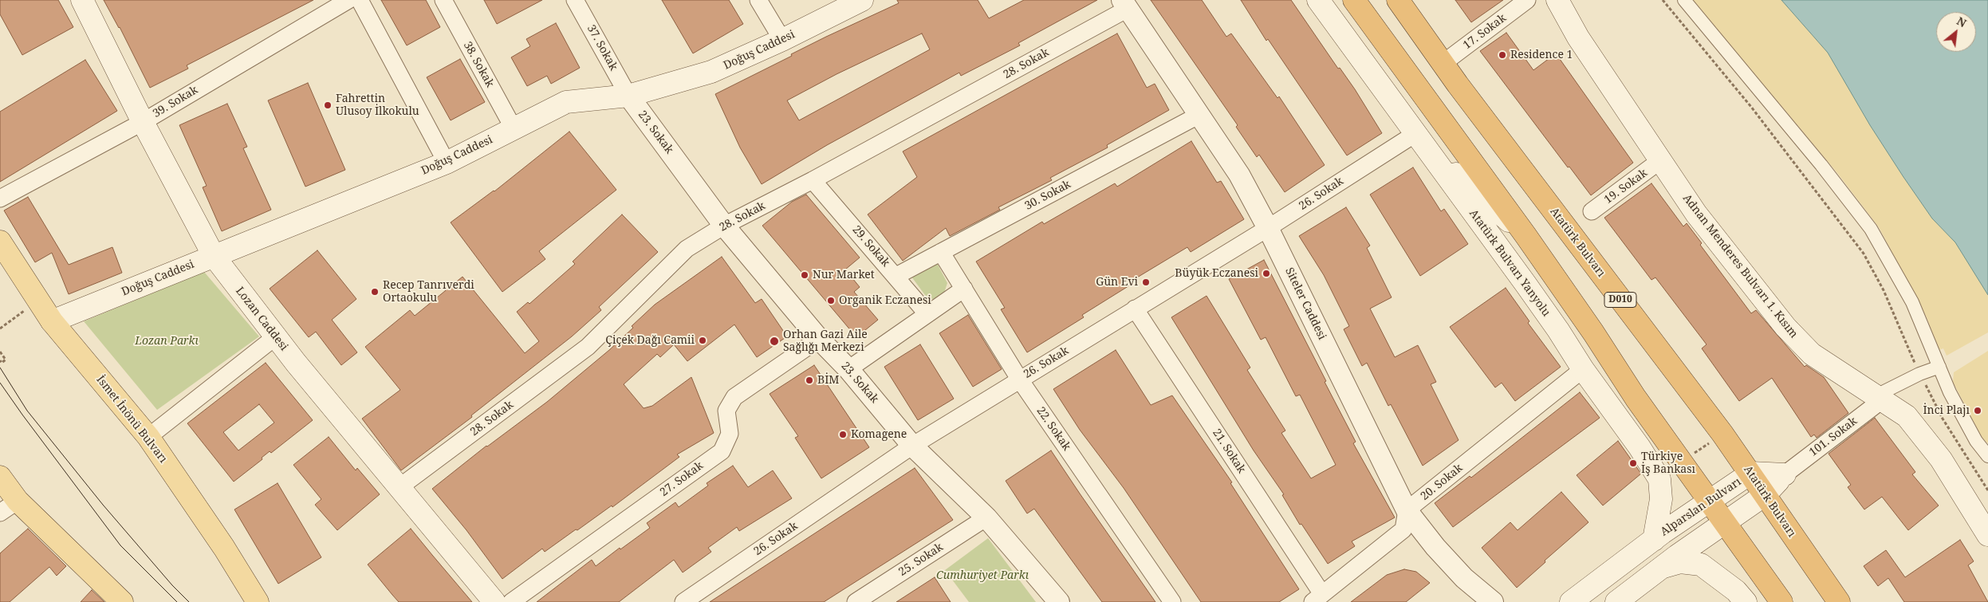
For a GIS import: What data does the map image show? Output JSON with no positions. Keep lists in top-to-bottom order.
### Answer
{
  "streets": {
    "highway": ["Atatürk Bulvarı", "D010"],
    "main road": [
      "Doğuş Caddesi",
      "Atatürk Bulvarı Yanyolu",
      "Adnan Menderes Bulvarı 1. Kısım",
      "Lozan Caddesi",
      "İsmet İnönü Bulvarı",
      "Alparslan Bulvarı"
    ],
    "street": [
      "17. Sokak",
      "37. Sokak",
      "28. Sokak",
      "38. Sokak",
      "39. Sokak",
      "23. Sokak",
      "19. Sokak",
      "26. Sokak",
      "30. Sokak",
      "29. Sokak",
      "Siteler Caddesi",
      "22. Sokak",
      "101. Sokak",
      "21. Sokak",
      "27. Sokak",
      "20. Sokak",
      "25. Sokak"
    ]
  },
  "crossings": [
    ["17. Sokak", "Atatürk Bulvarı"],
    ["37. Sokak", "Doğuş Caddesi"],
    ["37. Sokak", "23. Sokak"],
    ["Doğuş Caddesi", "38. Sokak"],
    ["Doğuş Caddesi", "23. Sokak"],
    ["Doğuş Caddesi", "Lozan Caddesi"],
    ["Doğuş Caddesi", "İsmet İnönü Bulvarı"],
    ["28. Sokak", "23. Sokak"],
    ["28. Sokak", "29. Sokak"],
    ["28. Sokak", "Siteler Caddesi"],
    ["28. Sokak", "Lozan Caddesi"],
    ["39. Sokak", "Lozan Caddesi"],
    ["23. Sokak", "26. Sokak"],
    ["23. Sokak", "27. Sokak"],
    ["23. Sokak", "25. Sokak"],
    ["19. Sokak", "Adnan Menderes Bulvarı 1. Kısım"],
    ["26. Sokak", "Atatürk Bulvarı Yanyolu"],
    ["26. Sokak", "Siteler Caddesi"],
    ["26. Sokak", "22. Sokak"],
    ["26. Sokak", "21. Sokak"],
    ["30. Sokak", "29. Sokak"],
    ["30. Sokak", "Siteler Caddesi"],
    ["30. Sokak", "22. Sokak"],
    ["Atatürk Bulvarı", "Alparslan Bulvarı"],
    ["Atatürk Bulvarı Yanyolu", "20. Sokak"],
    ["Atatürk Bulvarı Yanyolu", "Alparslan Bulvarı"],
    ["Adnan Menderes Bulvarı 1. Kısım", "101. Sokak"],
    ["Siteler Caddesi", "20. Sokak"],
    ["101. Sokak", "Alparslan Bulvarı"]
  ],
  "parks": ["Lozan Parkı", "Cumhuriyet Parkı"],
  "places": [
    "Residence 1",
    "Fahrettin Ulusoy İlkokulu",
    "Büyük Eczanesi",
    "Nur Market",
    "Gün Evi",
    "Recep Tanrıverdi Ortaokulu",
    "Organik Eczanesi",
    "Çiçek Dağı Camii",
    "Orhan Gazi Aile Sağlığı Merkezi",
    "BİM",
    "İnci Plajı",
    "Komagene",
    "Türkiye İş Bankası"
  ],
  "north": "top right"
}
